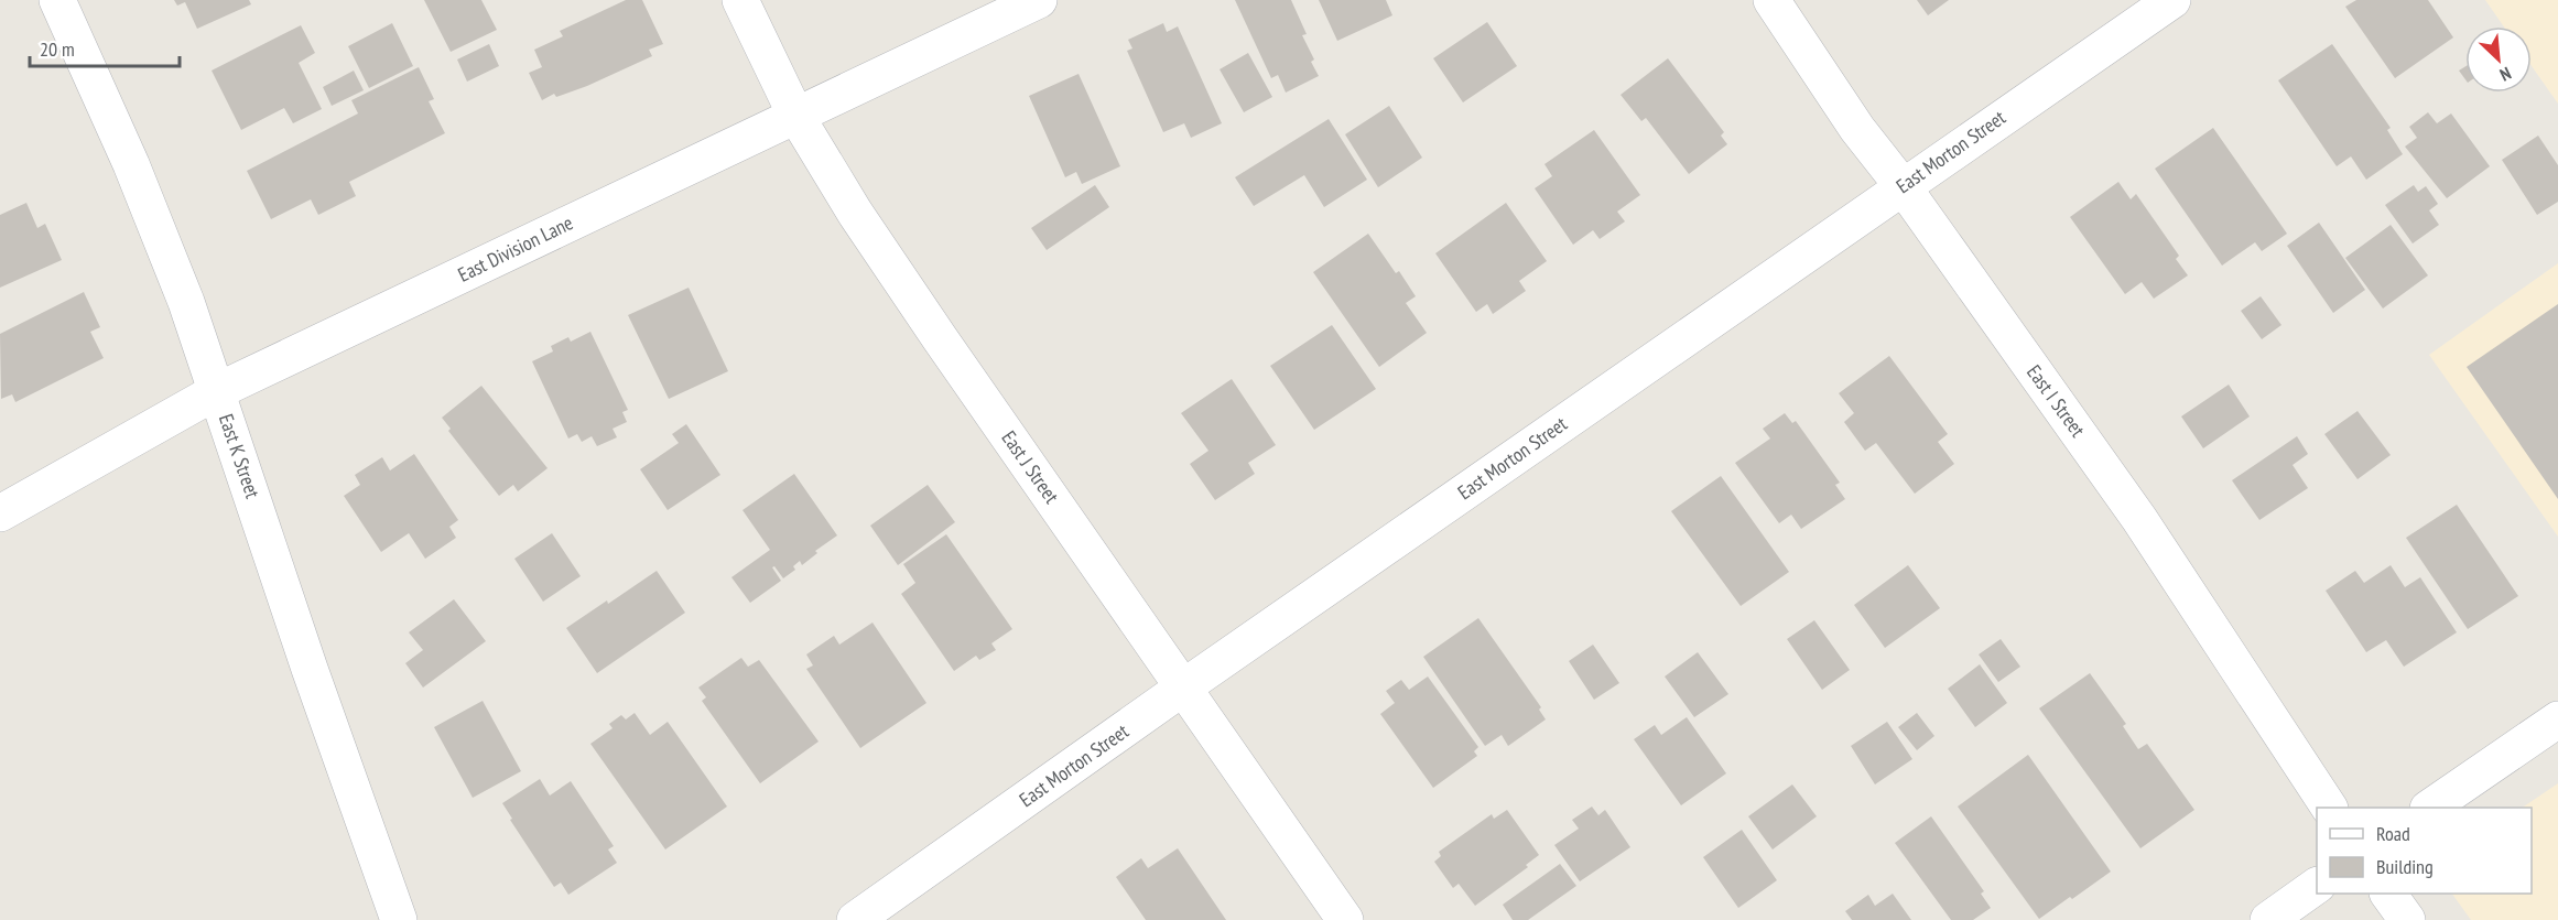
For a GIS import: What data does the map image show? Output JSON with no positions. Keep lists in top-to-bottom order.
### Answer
{
  "streets": {
    "street": [
      "East Morton Street",
      "East Division Lane",
      "East I Street",
      "East K Street",
      "East J Street"
    ]
  },
  "crossings": [
    ["East Morton Street", "East I Street"],
    ["East Morton Street", "East J Street"],
    ["East Division Lane", "East K Street"],
    ["East Division Lane", "East J Street"]
  ],
  "legend": ["Road", "Building"],
  "scale_bar": "20 m",
  "north": "bottom right"
}
